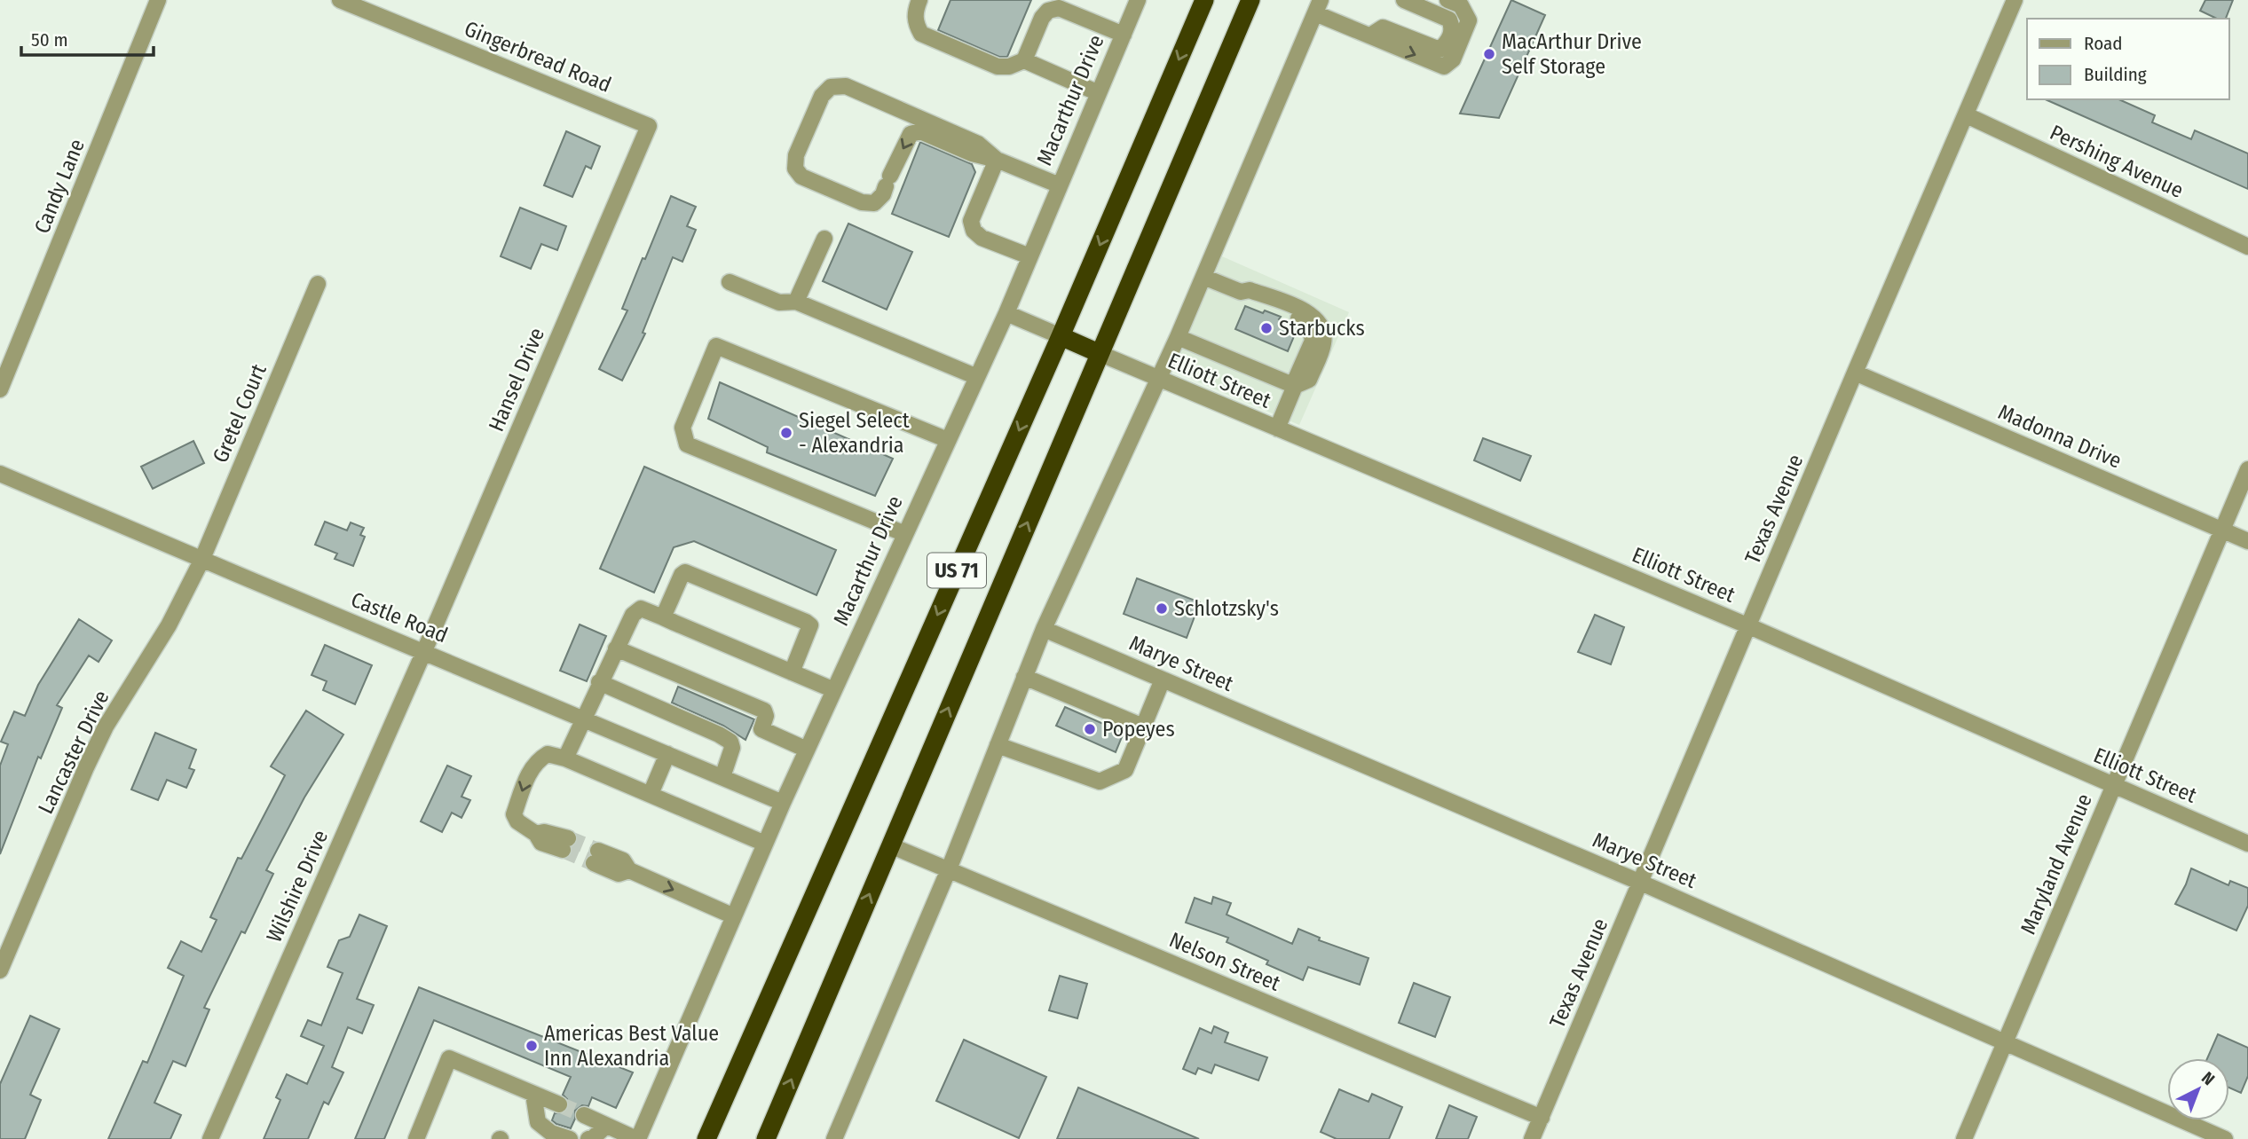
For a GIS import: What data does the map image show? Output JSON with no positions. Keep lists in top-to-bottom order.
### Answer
{
  "streets": {
    "highway": ["US 71"],
    "street": [
      "Gingerbread Road",
      "Macarthur Drive",
      "Pershing Avenue",
      "Candy Lane",
      "Hansel Drive",
      "Elliott Street",
      "Gretel Court",
      "Madonna Drive",
      "Texas Avenue",
      "Castle Road",
      "Marye Street",
      "Lancaster Drive",
      "Maryland Avenue",
      "Wilshire Drive",
      "Nelson Street"
    ]
  },
  "crossings": [
    ["Gingerbread Road", "Hansel Drive"],
    ["Macarthur Drive", "Castle Road"],
    ["Pershing Avenue", "Texas Avenue"],
    ["Hansel Drive", "Castle Road"],
    ["Hansel Drive", "Wilshire Drive"],
    ["Elliott Street", "Texas Avenue"],
    ["Elliott Street", "US 71"],
    ["Elliott Street", "Maryland Avenue"],
    ["Gretel Court", "Castle Road"],
    ["Gretel Court", "Lancaster Drive"],
    ["Madonna Drive", "Texas Avenue"],
    ["Madonna Drive", "Maryland Avenue"],
    ["Texas Avenue", "Marye Street"],
    ["Texas Avenue", "Nelson Street"],
    ["US 71", "Nelson Street"],
    ["Castle Road", "Lancaster Drive"],
    ["Castle Road", "Wilshire Drive"],
    ["Marye Street", "Maryland Avenue"]
  ],
  "places": [
    "MacArthur Drive Self Storage",
    "Starbucks",
    "Siegel Select - Alexandria",
    "Schlotzsky's",
    "Popeyes",
    "Americas Best Value Inn Alexandria"
  ],
  "legend": ["Road", "Building"],
  "scale_bar": "50 m",
  "north": "top right"
}
